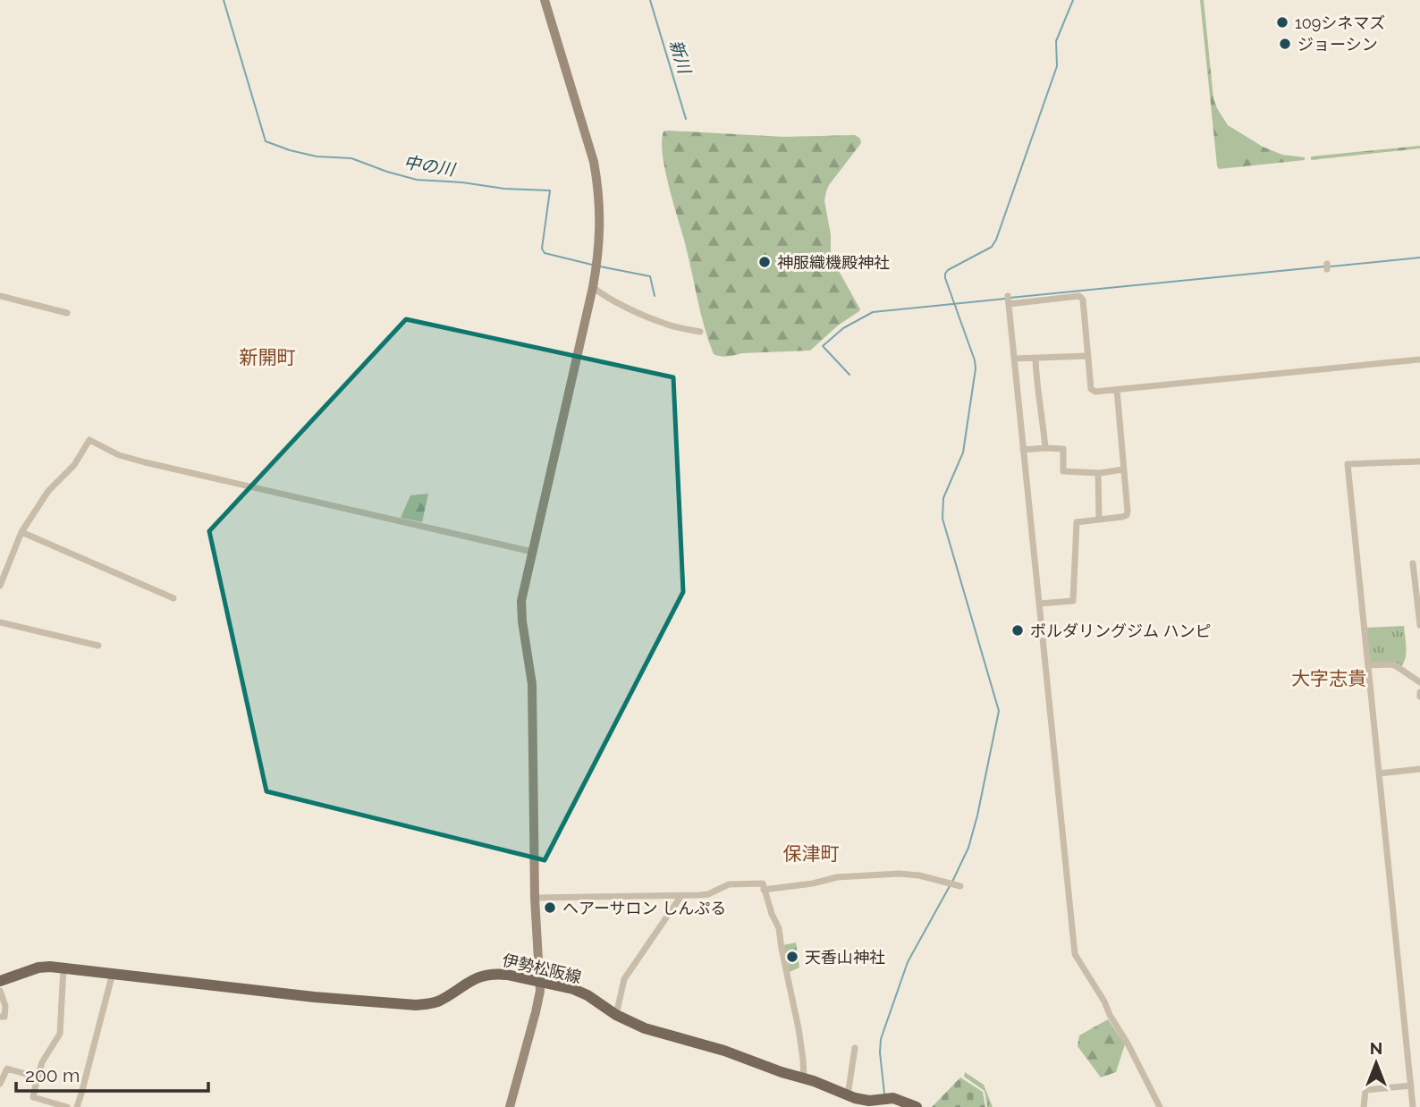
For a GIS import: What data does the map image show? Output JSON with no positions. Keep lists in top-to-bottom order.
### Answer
{
  "streets": {
    "main road": ["伊勢松阪線"]
  },
  "districts": ["新開町", "大字志貴", "保津町"],
  "water": ["新川", "中の川"],
  "places": [
    "109シネマズ",
    "ジョーシン",
    "神服織機殿神社",
    "ボルダリングジム ハンピ",
    "ヘアーサロン しんぷる",
    "天香山神社"
  ],
  "scale_bar": "200 m",
  "north": "top"
}
